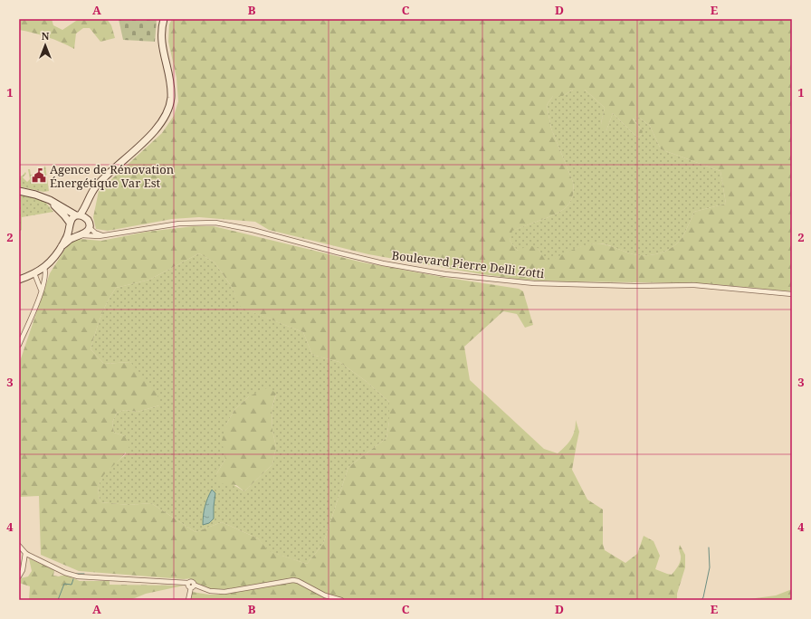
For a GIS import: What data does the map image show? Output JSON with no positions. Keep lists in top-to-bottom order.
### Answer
{
  "streets": {
    "street": ["Boulevard Pierre Delli Zotti"]
  },
  "places": {
    "public building": ["Agence de Rénovation Énergétique Var Est"]
  },
  "north": "top",
  "grid": {
    "columns": [
      "A",
      "B",
      "C",
      "D",
      "E"
    ],
    "rows": [
      "1",
      "2",
      "3",
      "4"
    ]
  }
}
